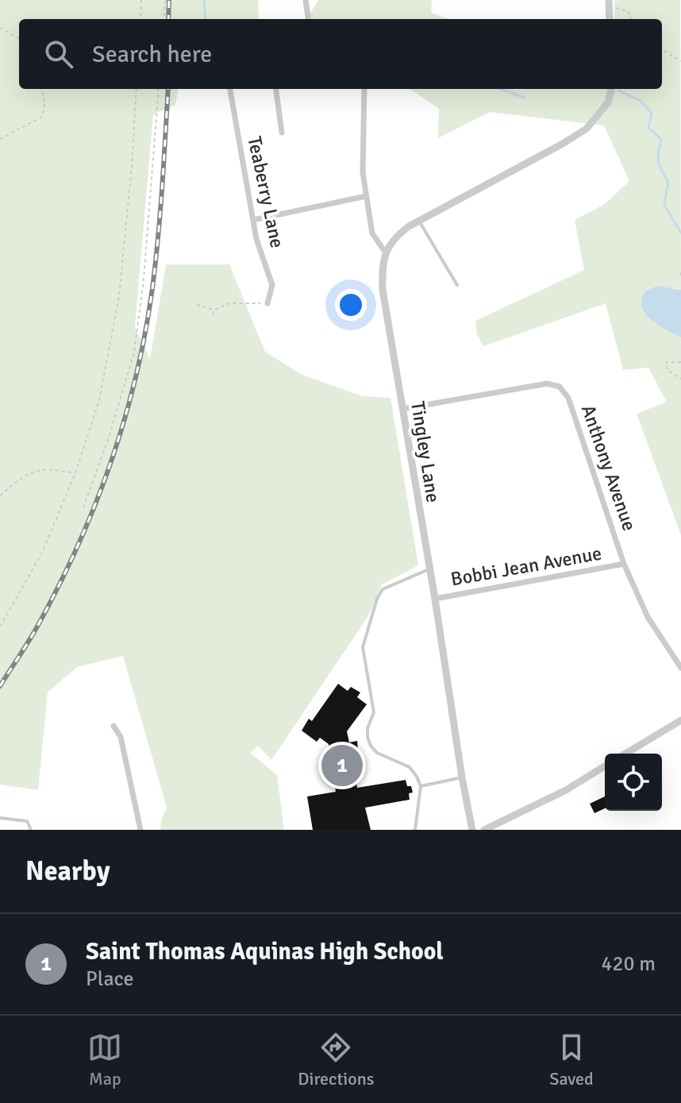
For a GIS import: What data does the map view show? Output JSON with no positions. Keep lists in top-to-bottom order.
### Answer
{
  "streets": {
    "street": [
      "Teaberry Lane",
      "Tingley Lane",
      "Anthony Avenue",
      "Bobbi Jean Avenue"
    ]
  },
  "crossings": [
    ["Tingley Lane", "Anthony Avenue"],
    ["Tingley Lane", "Bobbi Jean Avenue"],
    ["Anthony Avenue", "Bobbi Jean Avenue"]
  ],
  "page": {
    "search": "Search here",
    "pins": "1",
    "heading": "Nearby",
    "list": [
      {
        "mark": "1",
        "name": "Saint Thomas Aquinas High School",
        "note": "Place",
        "value": "420 m"
      }
    ],
    "nav": ["Map", "Directions", "Saved"]
  }
}
